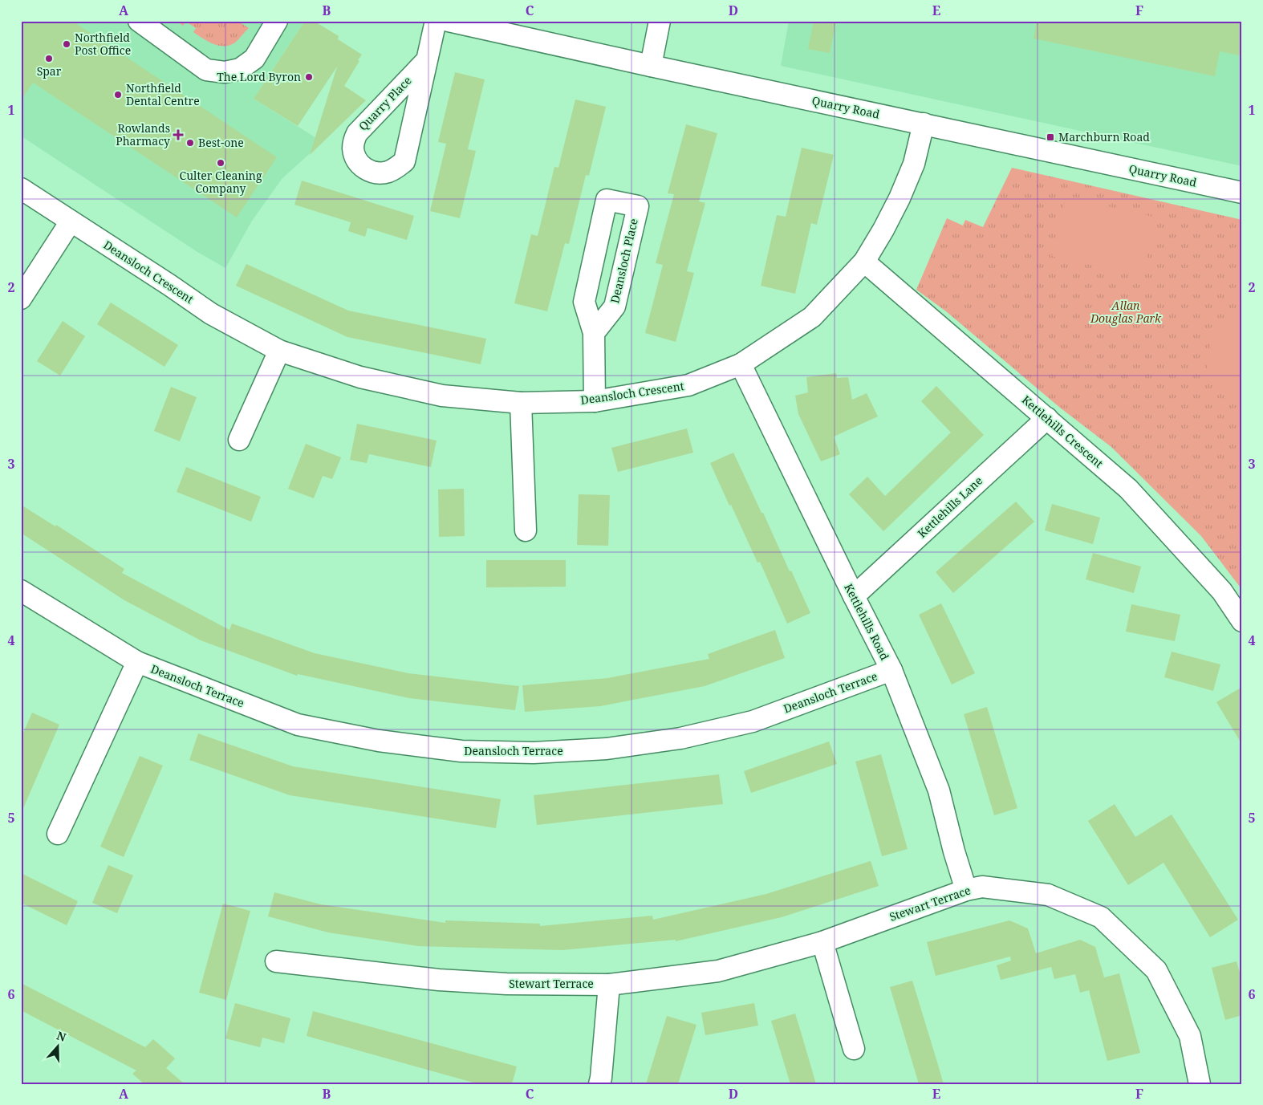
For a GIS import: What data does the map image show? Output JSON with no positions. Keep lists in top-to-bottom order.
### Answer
{
  "streets": {
    "street": [
      "Quarry Place",
      "Quarry Road",
      "Deansloch Place",
      "Deansloch Crescent",
      "Kettlehills Crescent",
      "Kettlehills Lane",
      "Kettlehills Road",
      "Deansloch Terrace",
      "Stewart Terrace"
    ]
  },
  "crossings": [
    ["Quarry Road", "Deansloch Crescent"],
    ["Deansloch Place", "Deansloch Crescent"],
    ["Deansloch Crescent", "Kettlehills Crescent"],
    ["Deansloch Crescent", "Kettlehills Road"],
    ["Kettlehills Crescent", "Kettlehills Lane"],
    ["Kettlehills Lane", "Kettlehills Road"],
    ["Kettlehills Road", "Deansloch Terrace"],
    ["Kettlehills Road", "Stewart Terrace"]
  ],
  "parks": ["Allan Douglas Park"],
  "places": {
    "other": [
      "Northfield Post Office",
      "Spar",
      "The Lord Byron",
      "Northfield Dental Centre",
      "Best-one",
      "Culter Cleaning Company"
    ],
    "health": ["Rowlands Pharmacy"],
    "transit": ["Marchburn Road"]
  },
  "north": "top",
  "grid": {
    "columns": [
      "A",
      "B",
      "C",
      "D",
      "E",
      "F"
    ],
    "rows": [
      "1",
      "2",
      "3",
      "4",
      "5",
      "6"
    ]
  }
}
